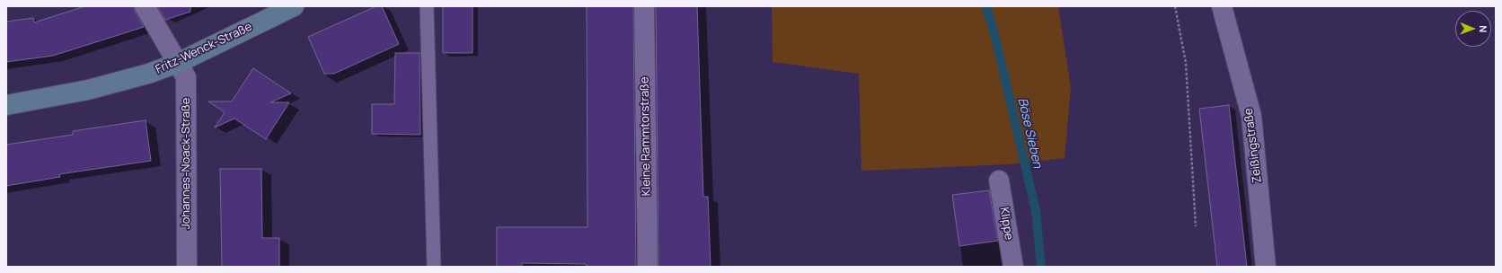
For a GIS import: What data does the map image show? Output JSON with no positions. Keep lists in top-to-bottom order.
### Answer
{
  "streets": {
    "main road": ["Fritz-Wenck-Straße"],
    "street": [
      "Kleine Rammtorstraße",
      "Zeißingstraße",
      "Johannes-Noack-Straße",
      "Klippe"
    ]
  },
  "crossings": [
    ["Fritz-Wenck-Straße", "Johannes-Noack-Straße"]
  ],
  "water": ["Böse Sieben"],
  "north": "right"
}
